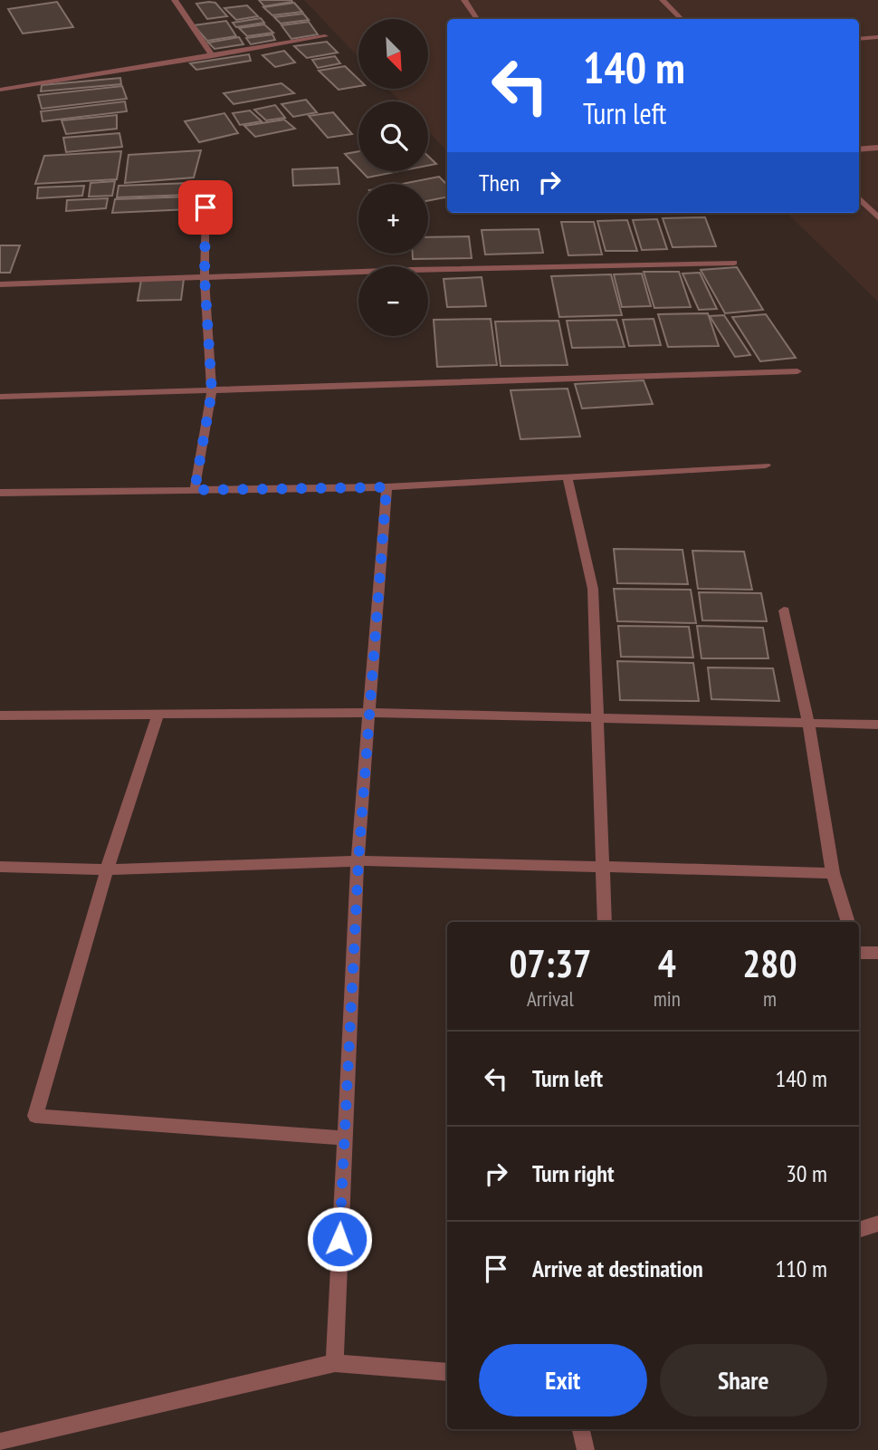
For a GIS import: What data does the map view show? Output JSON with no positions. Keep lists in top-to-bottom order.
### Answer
{
  "north": "bottom right",
  "page": {
    "map_buttons": ["+", "−"],
    "turn": ["140 m", "Turn left"],
    "then": "Then",
    "eta": [
      "07:37",
      "Arrival",
      "4",
      "min",
      "280",
      "m"
    ],
    "list": [
      {
        "name": "Turn left",
        "value": "140 m"
      },
      {
        "name": "Turn right",
        "value": "30 m"
      },
      {
        "name": "Arrive at destination",
        "value": "110 m"
      }
    ],
    "buttons": ["Exit", "Share"]
  }
}
